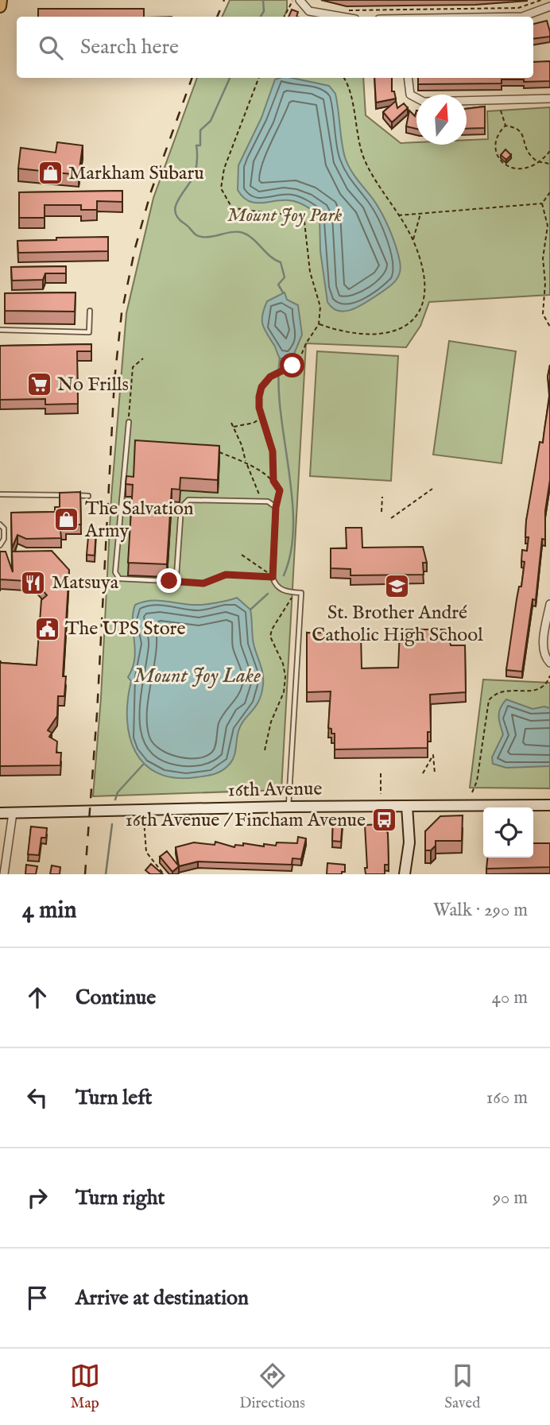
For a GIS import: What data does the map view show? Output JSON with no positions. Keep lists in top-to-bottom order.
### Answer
{
  "streets": {
    "main road": ["16th Avenue"]
  },
  "water": ["Mount Joy Lake"],
  "parks": ["Mount Joy Park"],
  "places": {
    "shop": ["Markham Subaru", "The Salvation Army"],
    "supermarket": ["No Frills"],
    "restaurant": ["Matsuya"],
    "school or university": ["St. Brother André Catholic High School"],
    "public building": ["The UPS Store"],
    "bus stop": ["16th Avenue / Fincham Avenue"]
  },
  "north": "top",
  "page": {
    "search": "Search here",
    "heading": ["4 min", "Walk · 290 m"],
    "list": [
      ["Continue", "40 m"],
      ["Turn left", "160 m"],
      ["Turn right", "90 m"],
      "Arrive at destination"
    ],
    "nav": ["Map", "Directions", "Saved"]
  }
}
